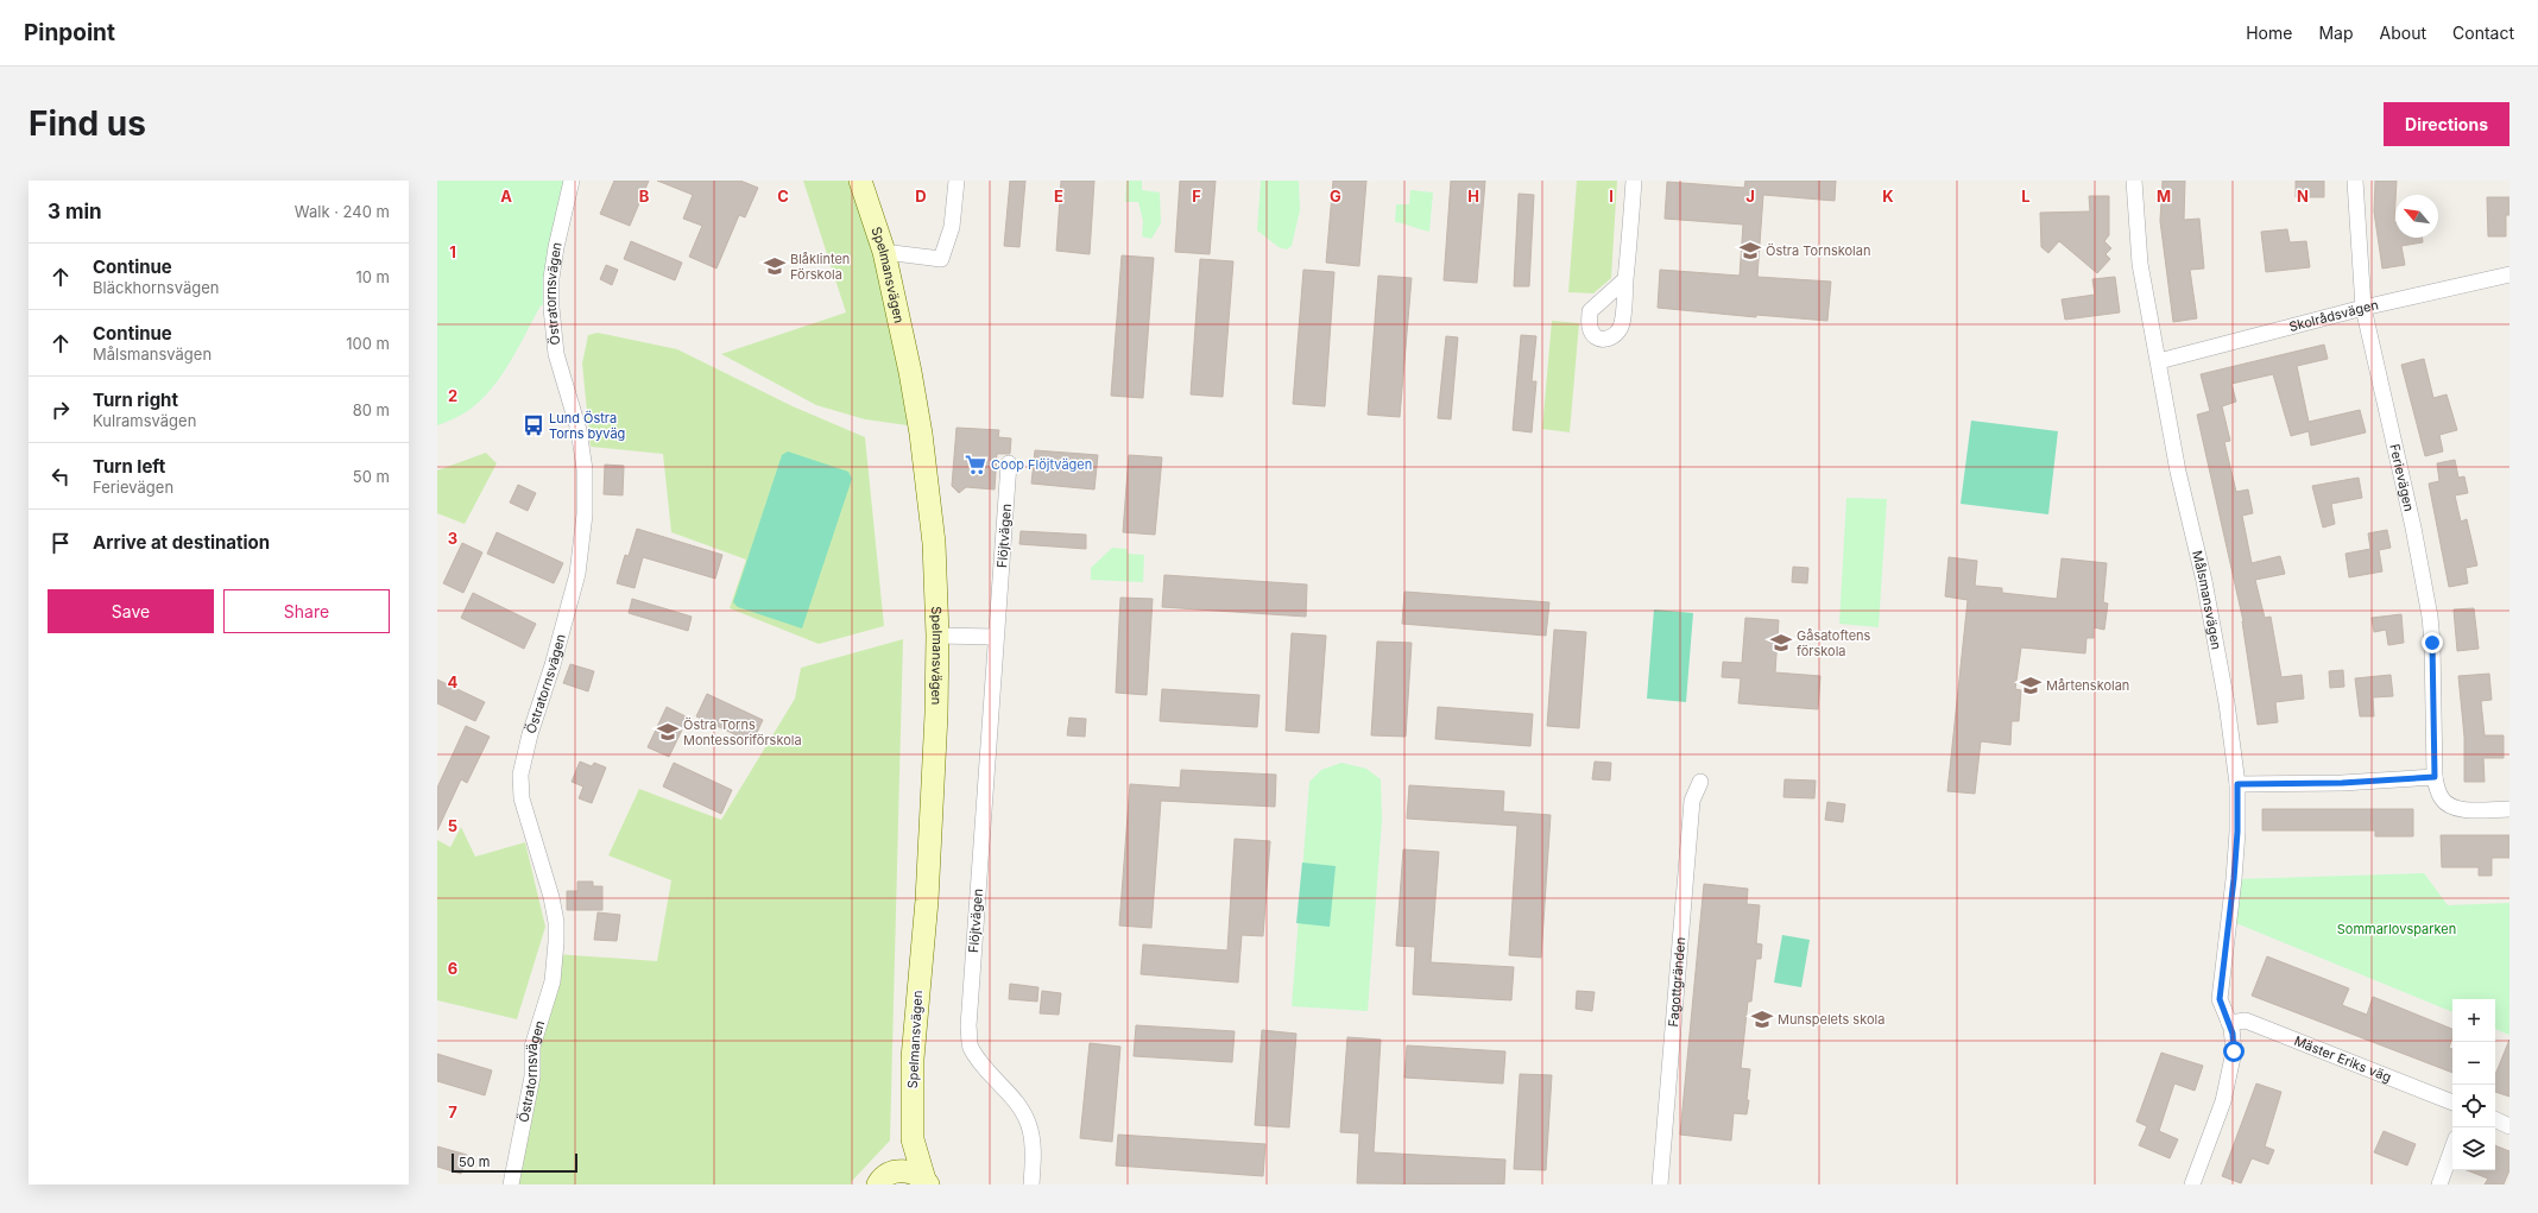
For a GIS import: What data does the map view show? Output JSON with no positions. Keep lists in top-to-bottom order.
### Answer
{
  "streets": {
    "main road": ["Spelmansvägen"],
    "street": [
      "Östratornsvägen",
      "Skolrådsvägen",
      "Ferievägen",
      "Flöjtvägen",
      "Målsmansvägen",
      "Fagottgränden",
      "Mäster Eriks väg"
    ]
  },
  "crossings": [
    ["Skolrådsvägen", "Ferievägen"],
    ["Skolrådsvägen", "Målsmansvägen"],
    ["Målsmansvägen", "Mäster Eriks väg"]
  ],
  "parks": ["Sommarlovsparken"],
  "places": {
    "school or university": [
      "Östra Tornskolan",
      "Blåklinten Förskola",
      "Gåsatoftens förskola",
      "Mårtenskolan",
      "Östra Torns Montessoriförskola",
      "Munspelets skola"
    ],
    "bus stop": ["Lund Östra Torns byväg"],
    "supermarket": ["Coop Flöjtvägen"]
  },
  "scale_bar": "50 m",
  "north": "top left",
  "page": {
    "header": "Pinpoint",
    "nav": [
      "Home",
      "Map",
      "About",
      "Contact"
    ],
    "buttons": [
      "Directions",
      ["Save", "Share"]
    ],
    "title": "Find us",
    "heading": ["3 min", "Walk · 240 m"],
    "list": [
      ["Continue", "Bläckhornsvägen", "10 m"],
      ["Continue", "Målsmansvägen", "100 m"],
      ["Turn right", "Kulramsvägen", "80 m"],
      ["Turn left", "Ferievägen", "50 m"],
      "Arrive at destination"
    ],
    "map_buttons": ["+", "−"],
    "scale": "50 m"
  },
  "grid": {
    "columns": [
      "A",
      "B",
      "C",
      "D",
      "E",
      "F",
      "G",
      "H",
      "I",
      "J",
      "K",
      "L",
      "M",
      "N"
    ],
    "rows": [
      "1",
      "2",
      "3",
      "4",
      "5",
      "6",
      "7"
    ]
  }
}
